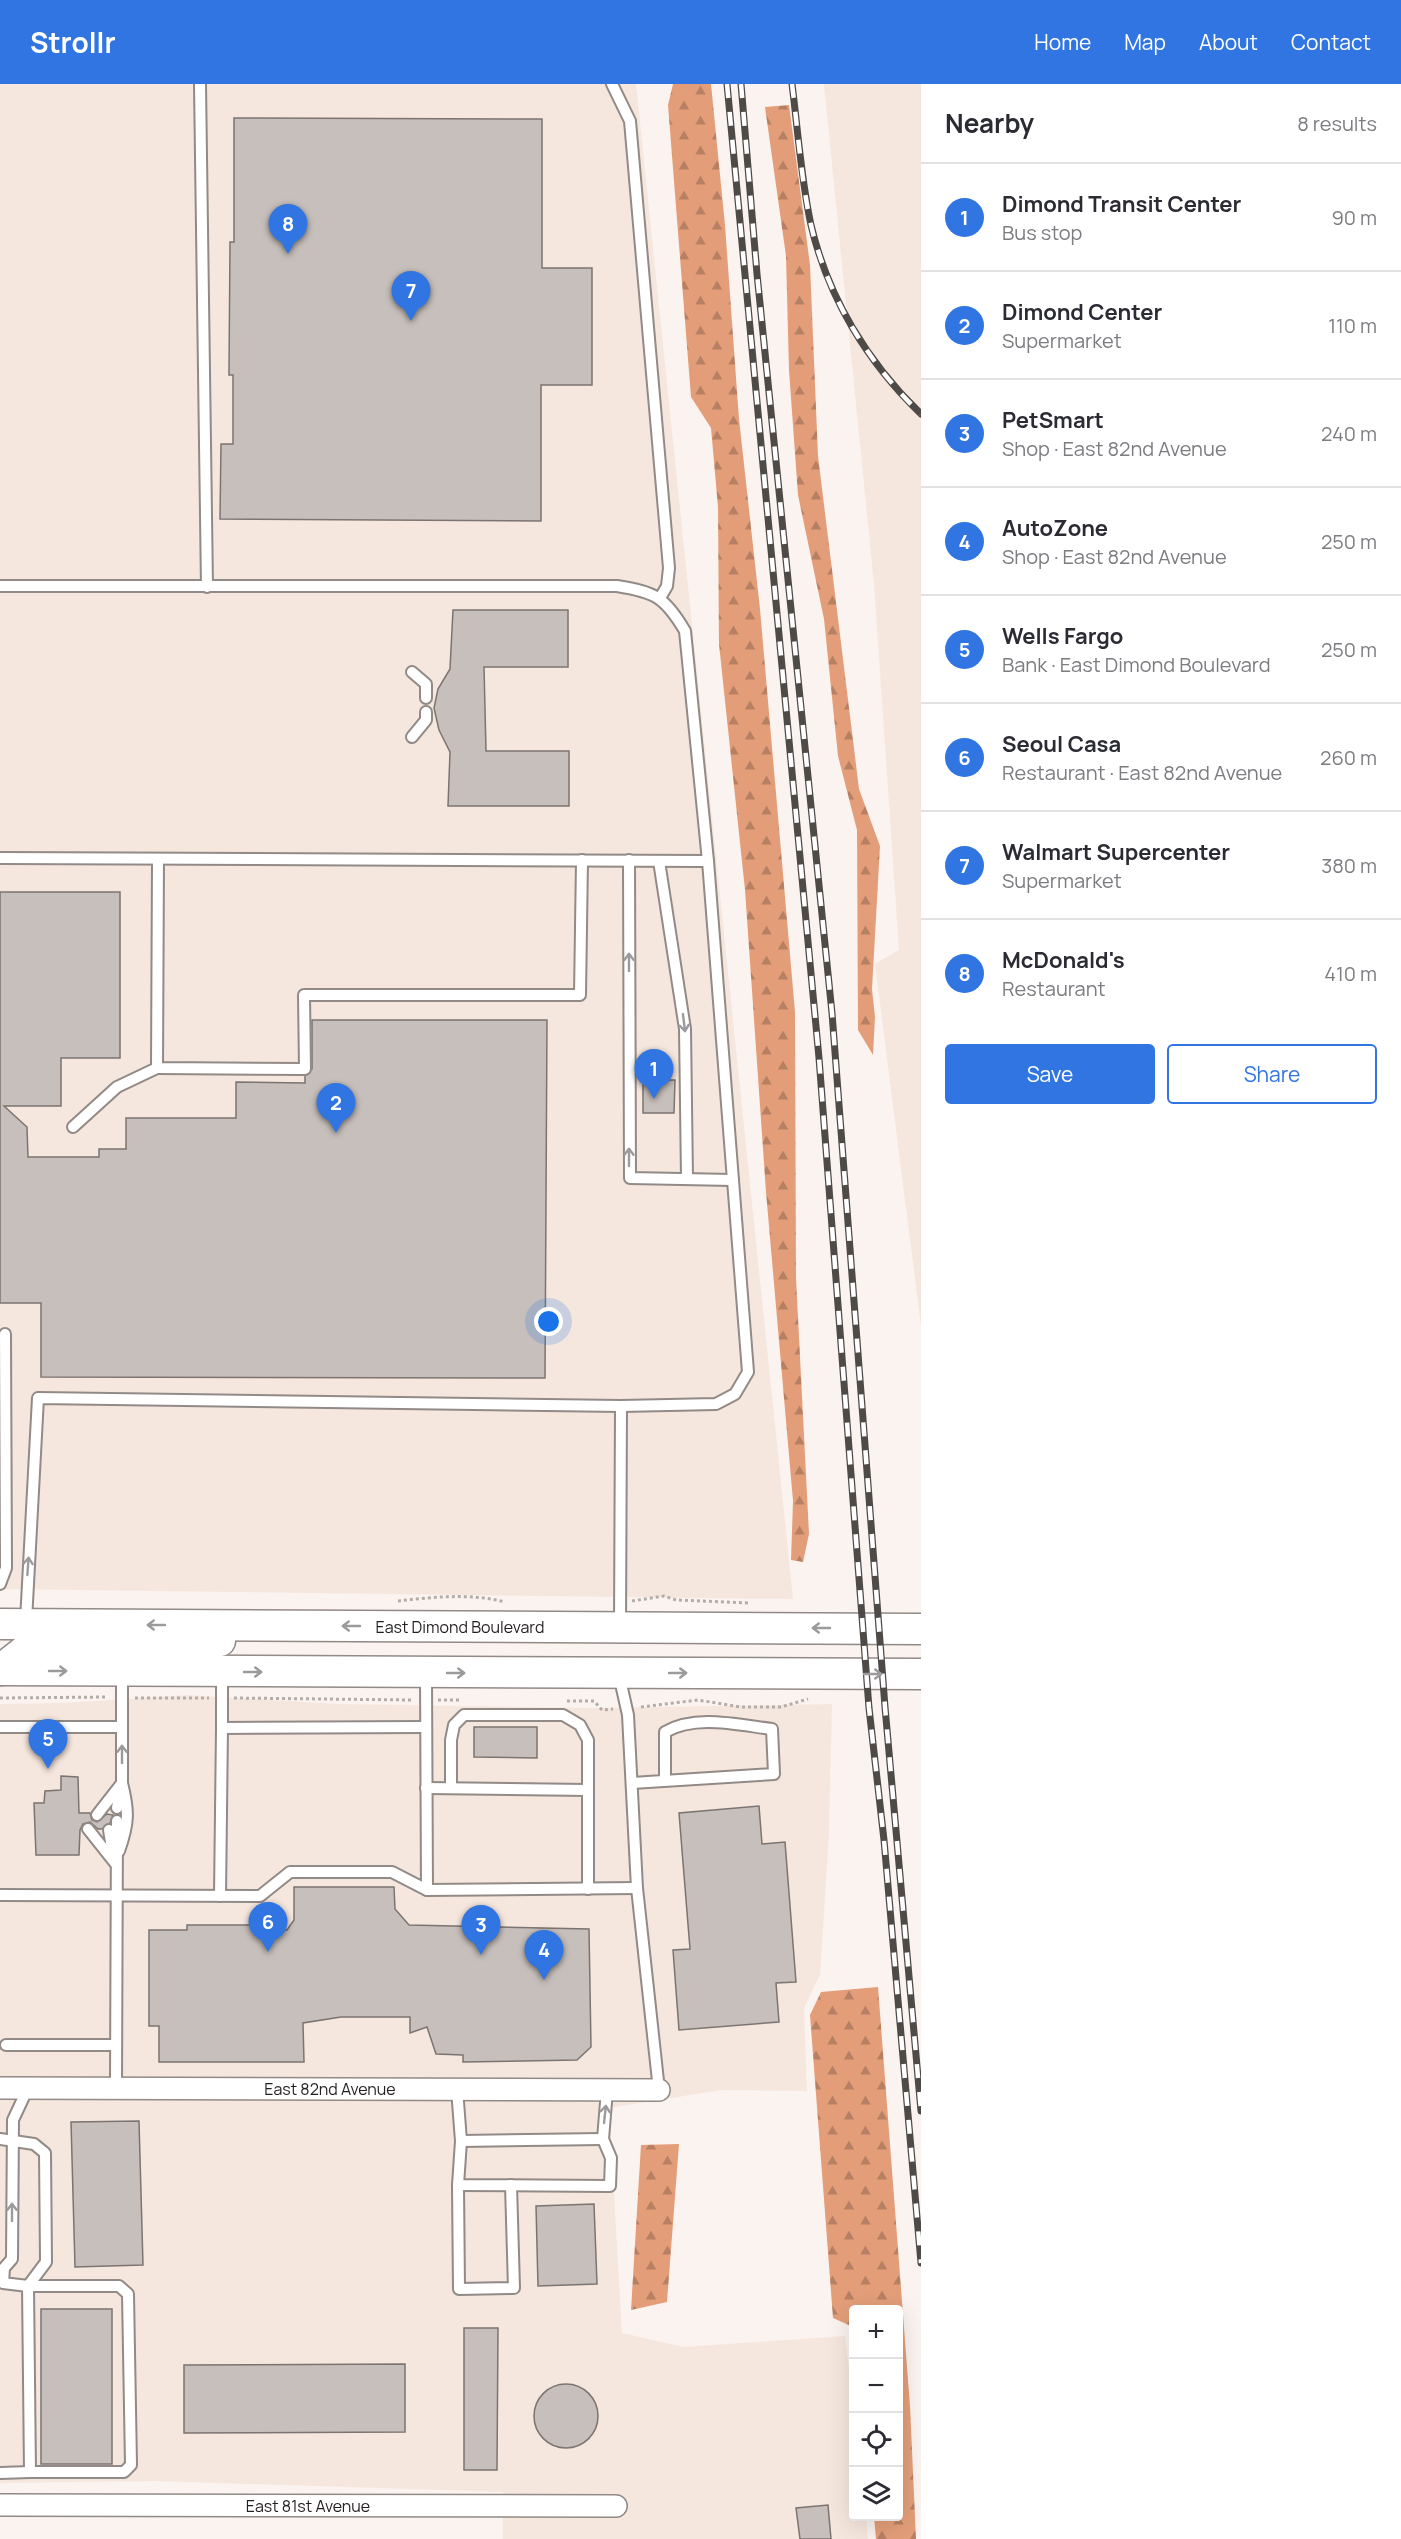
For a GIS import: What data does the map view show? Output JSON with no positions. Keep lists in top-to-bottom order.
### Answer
{
  "streets": {
    "main road": ["East Dimond Boulevard"],
    "street": ["East 82nd Avenue", "East 81st Avenue"]
  },
  "page": {
    "header": "Strollr",
    "nav": [
      "Home",
      "Map",
      "About",
      "Contact"
    ],
    "heading": ["Nearby", "8 results"],
    "list": [
      {
        "mark": "1",
        "name": "Dimond Transit Center",
        "note": "Bus stop",
        "value": "90 m"
      },
      {
        "mark": "2",
        "name": "Dimond Center",
        "note": "Supermarket",
        "value": "110 m"
      },
      {
        "mark": "3",
        "name": "PetSmart",
        "note": "Shop · East 82nd Avenue",
        "value": "240 m"
      },
      {
        "mark": "4",
        "name": "AutoZone",
        "note": "Shop · East 82nd Avenue",
        "value": "250 m"
      },
      {
        "mark": "5",
        "name": "Wells Fargo",
        "note": "Bank · East Dimond Boulevard",
        "value": "250 m"
      },
      {
        "mark": "6",
        "name": "Seoul Casa",
        "note": "Restaurant · East 82nd Avenue",
        "value": "260 m"
      },
      {
        "mark": "7",
        "name": "Walmart Supercenter",
        "note": "Supermarket",
        "value": "380 m"
      },
      {
        "mark": "8",
        "name": "McDonald's",
        "note": "Restaurant",
        "value": "410 m"
      }
    ],
    "pins": [
      "8",
      "7",
      "1",
      "2",
      "5",
      "6",
      "3",
      "4"
    ],
    "buttons": ["Save", "Share"],
    "map_buttons": ["+", "−"]
  }
}
